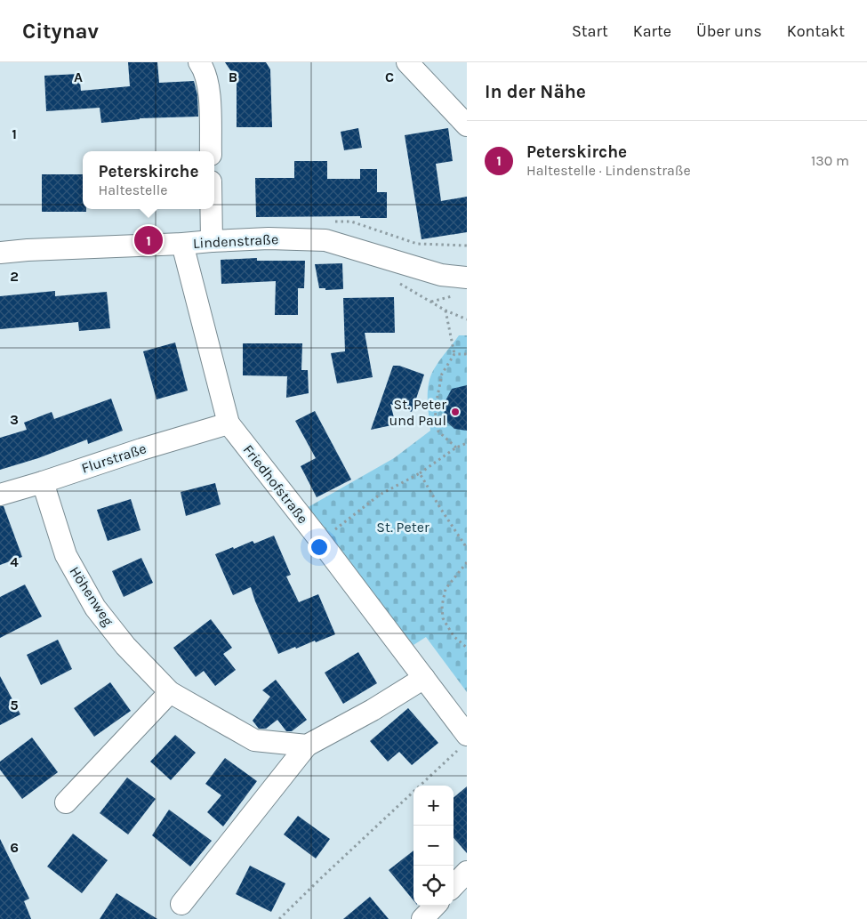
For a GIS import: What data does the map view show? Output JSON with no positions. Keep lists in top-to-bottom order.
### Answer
{
  "streets": {
    "street": [
      "Lindenstraße",
      "Flurstraße",
      "Friedhofstraße",
      "Höhenweg"
    ]
  },
  "crossings": [
    ["Lindenstraße", "Friedhofstraße"],
    ["Flurstraße", "Friedhofstraße"],
    ["Flurstraße", "Höhenweg"]
  ],
  "parks": ["St. Peter"],
  "places": ["St. Peter und Paul"],
  "page": {
    "header": "Citynav",
    "nav": [
      "Start",
      "Karte",
      "Über uns",
      "Kontakt"
    ],
    "heading": "In der Nähe",
    "list": [
      {
        "mark": "1",
        "name": "Peterskirche",
        "note": "Haltestelle · Lindenstraße",
        "value": "130 m"
      }
    ],
    "popup": ["Peterskirche", "Haltestelle"],
    "pins": "1",
    "map_buttons": ["+", "−"]
  },
  "grid": {
    "columns": ["A", "B", "C"],
    "rows": [
      "1",
      "2",
      "3",
      "4",
      "5",
      "6"
    ]
  }
}
